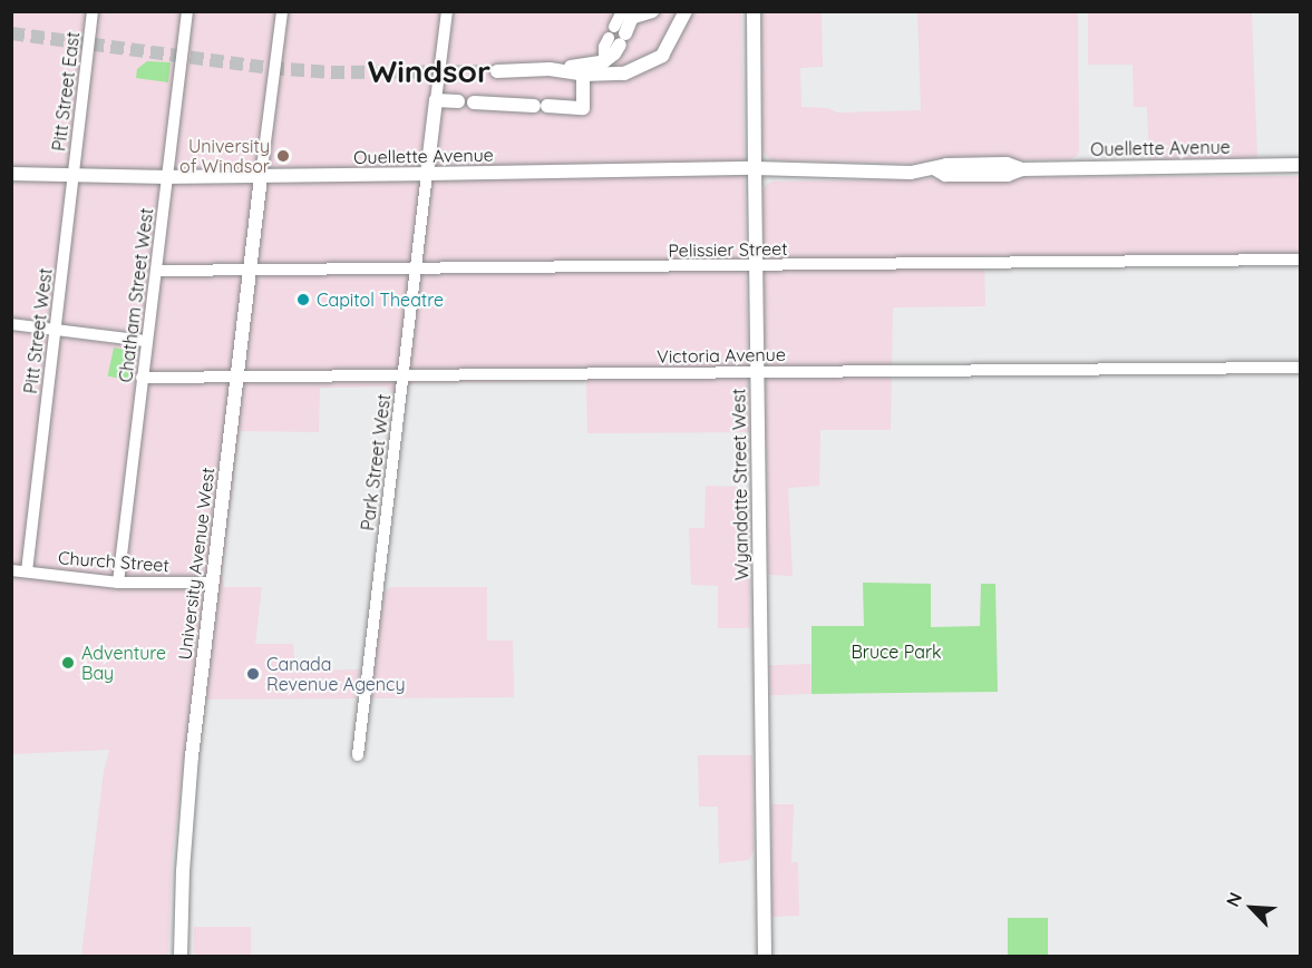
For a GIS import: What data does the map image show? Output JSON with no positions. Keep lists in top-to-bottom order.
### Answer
{
  "streets": {
    "main road": ["Ouellette Avenue", "Wyandotte Street West", "University Avenue West"],
    "street": [
      "Pitt Street East",
      "Pelissier Street",
      "Chatham Street West",
      "Pitt Street West",
      "Victoria Avenue",
      "Park Street West",
      "Church Street"
    ]
  },
  "crossings": [
    ["Pitt Street East", "Ouellette Avenue"],
    ["Pitt Street East", "Pitt Street West"],
    ["Ouellette Avenue", "Chatham Street West"],
    ["Ouellette Avenue", "Pitt Street West"],
    ["Ouellette Avenue", "Park Street West"],
    ["Ouellette Avenue", "Wyandotte Street West"],
    ["Ouellette Avenue", "University Avenue West"],
    ["Pelissier Street", "Chatham Street West"],
    ["Pelissier Street", "Park Street West"],
    ["Pelissier Street", "Wyandotte Street West"],
    ["Pelissier Street", "University Avenue West"],
    ["Chatham Street West", "Victoria Avenue"],
    ["Chatham Street West", "Church Street"],
    ["Pitt Street West", "Church Street"],
    ["Victoria Avenue", "Park Street West"],
    ["Victoria Avenue", "Wyandotte Street West"],
    ["Victoria Avenue", "University Avenue West"],
    ["Church Street", "University Avenue West"]
  ],
  "districts": ["Windsor"],
  "parks": ["Bruce Park"],
  "places": [
    "University of Windsor",
    "Capitol Theatre",
    "Adventure Bay",
    "Canada Revenue Agency"
  ],
  "north": "top left"
}
